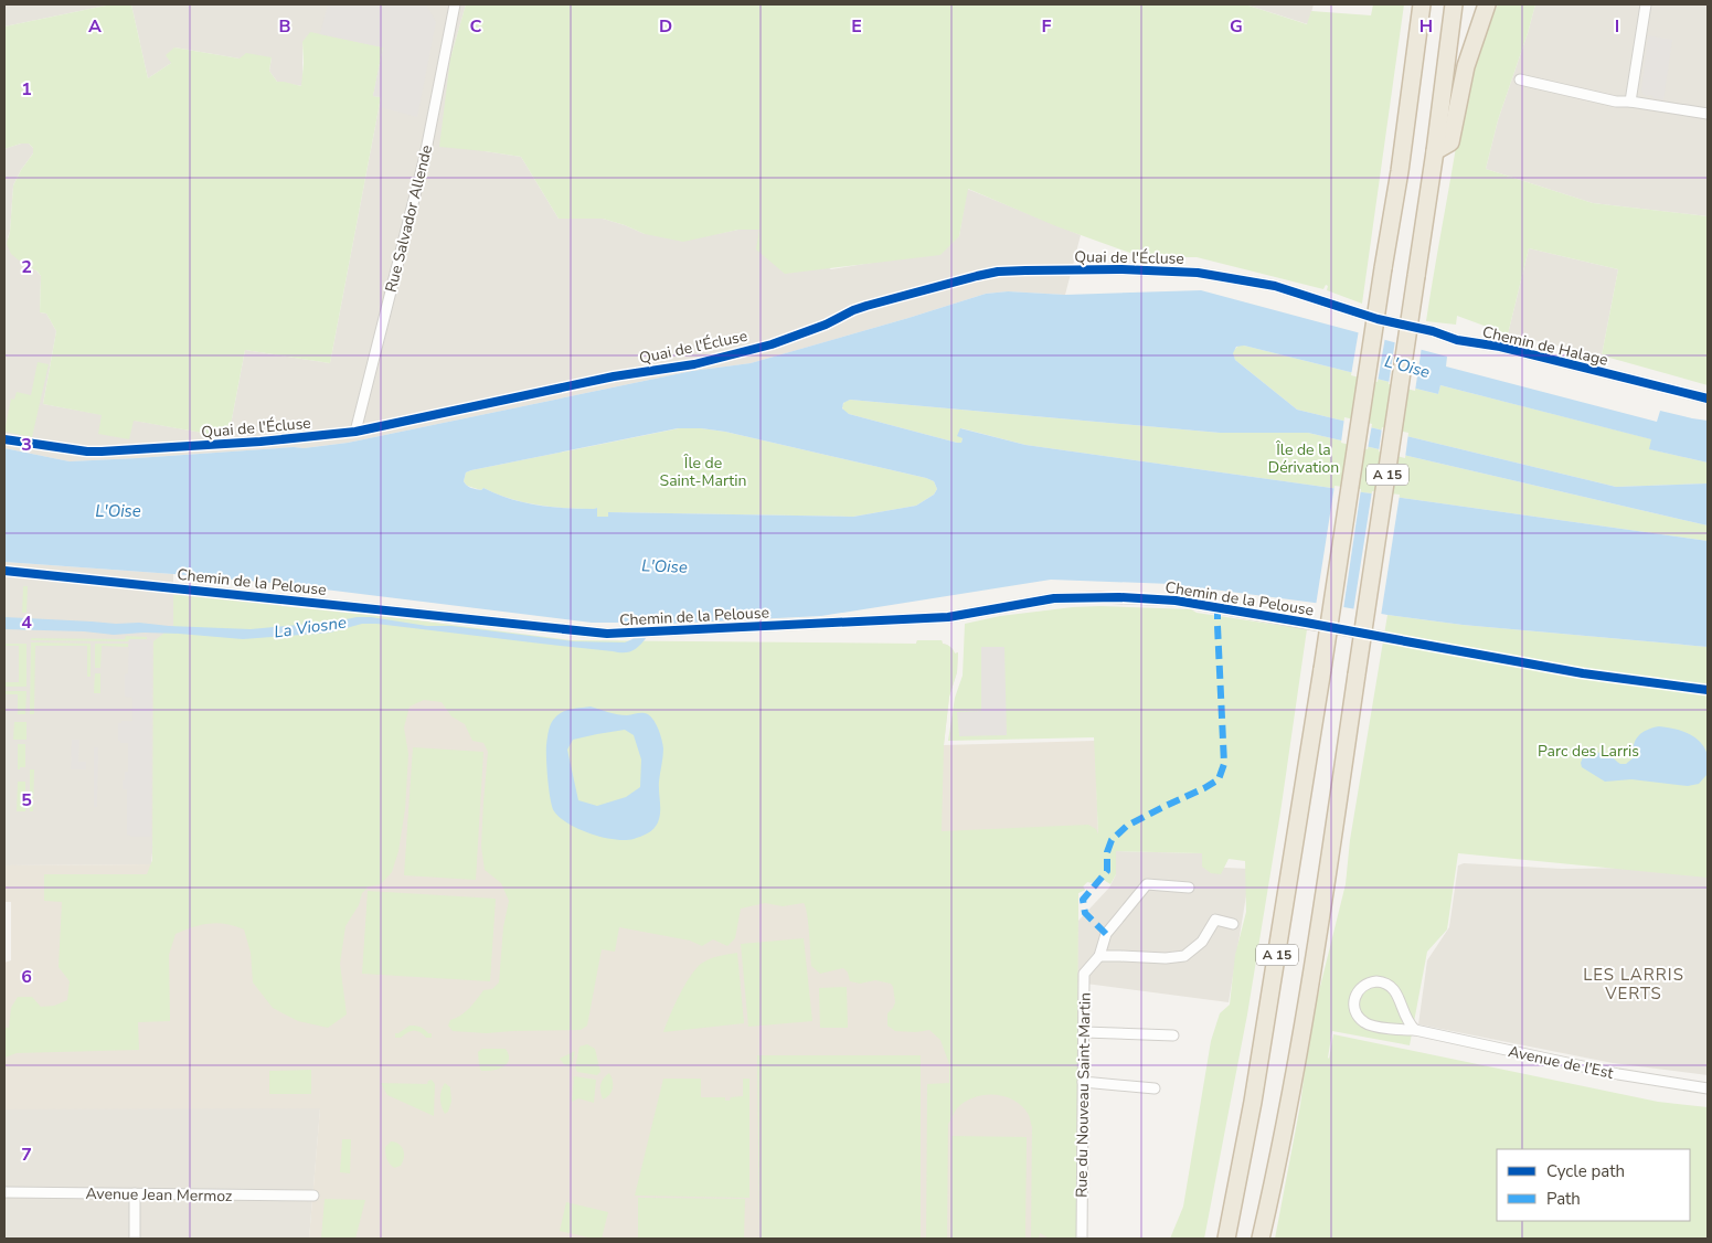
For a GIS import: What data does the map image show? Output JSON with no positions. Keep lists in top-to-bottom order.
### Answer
{
  "streets": {
    "highway": ["A 15"],
    "street": [
      "Rue Salvador Allende",
      "Quai de l'Écluse",
      "Chemin de Halage",
      "Chemin de la Pelouse",
      "Avenue de l'Est",
      "Rue du Nouveau Saint-Martin",
      "Avenue Jean Mermoz"
    ]
  },
  "crossings": [
    ["Rue Salvador Allende", "Quai de l'Écluse"],
    ["Quai de l'Écluse", "Chemin de Halage"]
  ],
  "districts": ["LES LARRIS VERTS"],
  "water": ["L'Oise", "La Viosne"],
  "parks": ["Île de la Dérivation", "Île de Saint-Martin", "Parc des Larris"],
  "legend": ["Cycle path", "Path"],
  "grid": {
    "columns": [
      "A",
      "B",
      "C",
      "D",
      "E",
      "F",
      "G",
      "H",
      "I"
    ],
    "rows": [
      "1",
      "2",
      "3",
      "4",
      "5",
      "6",
      "7"
    ]
  }
}
